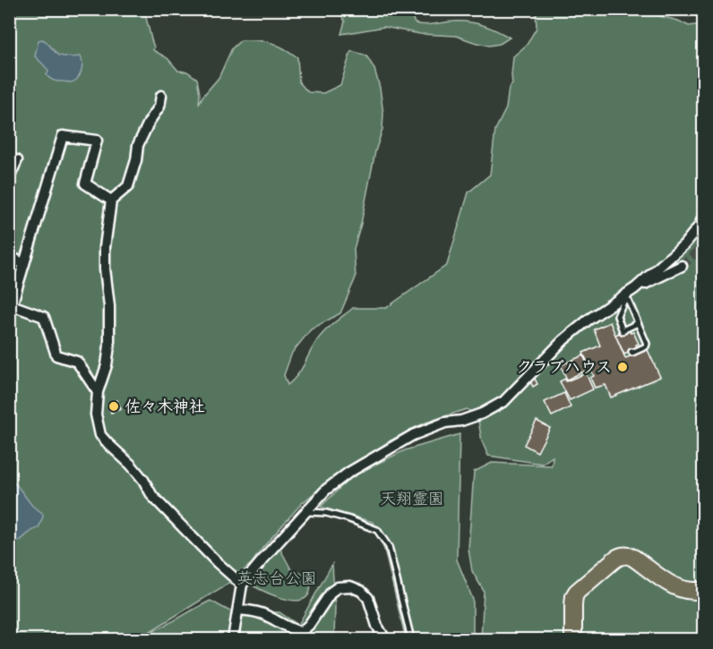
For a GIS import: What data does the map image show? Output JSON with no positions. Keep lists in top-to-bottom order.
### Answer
{
  "parks": ["天翔霊園", "英志台公園"],
  "places": ["クラブハウス", "佐々木神社"]
}
